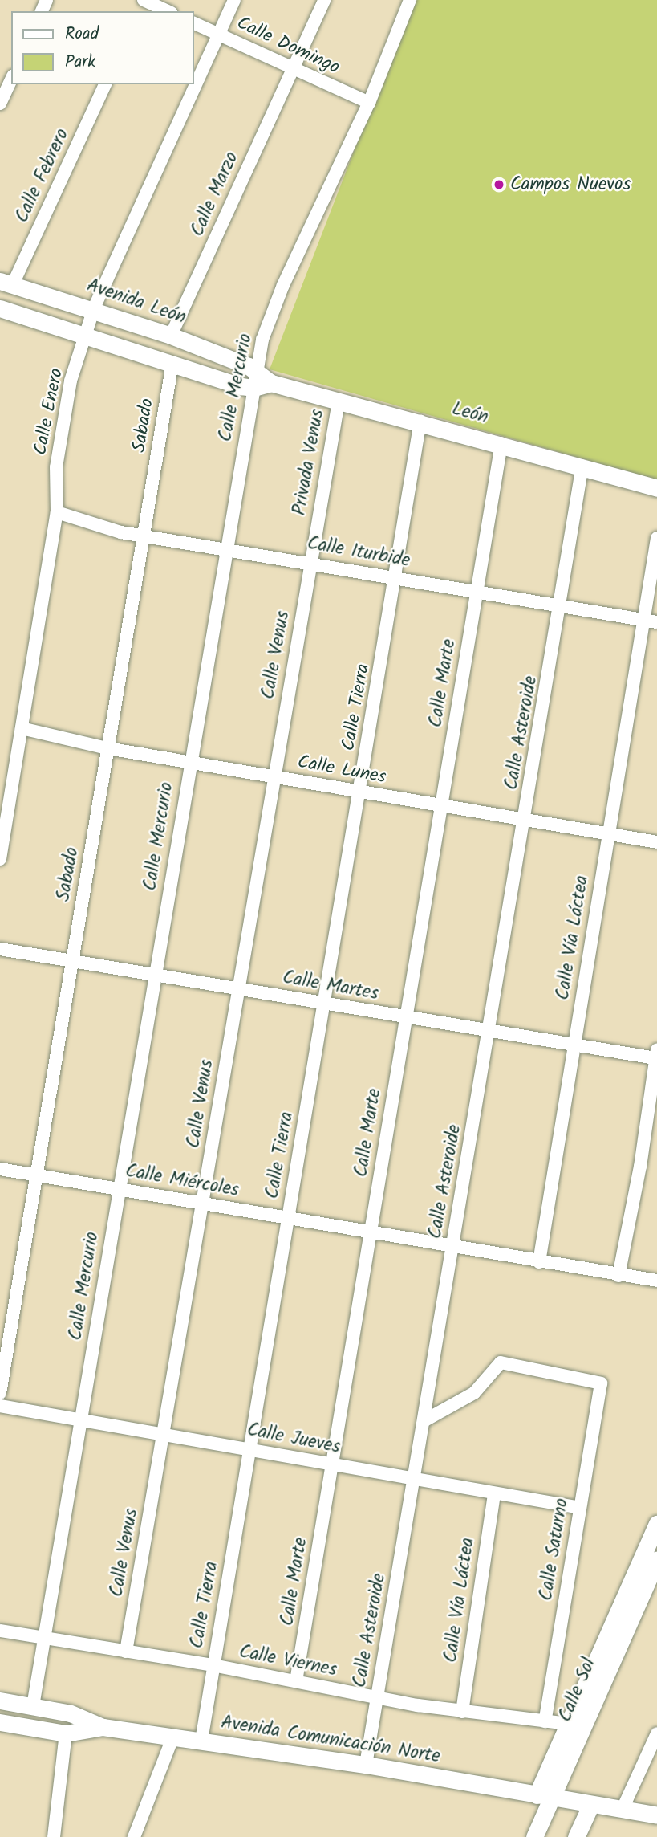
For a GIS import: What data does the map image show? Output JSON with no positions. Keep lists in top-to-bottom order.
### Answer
{
  "streets": {
    "street": [
      "Calle Domingo",
      "Calle Febrero",
      "Calle Marzo",
      "Avenida León",
      "Calle Mercurio",
      "Calle Enero",
      "León",
      "Sabado",
      "Privada Venus",
      "Calle Iturbide",
      "Calle Venus",
      "Calle Marte",
      "Calle Tierra",
      "Calle Asteroide",
      "Calle Lunes",
      "Calle Vía Láctea",
      "Calle Martes",
      "Calle Miércoles",
      "Calle Jueves",
      "Calle Saturno",
      "Calle Viernes",
      "Calle Sol",
      "Avenida Comunicación Norte"
    ]
  },
  "crossings": [
    ["Calle Domingo", "Calle Marzo"],
    ["Calle Domingo", "Calle Mercurio"],
    ["Calle Domingo", "Calle Enero"],
    ["Calle Febrero", "Avenida León"],
    ["Calle Marzo", "Avenida León"],
    ["Avenida León", "Calle Mercurio"],
    ["Avenida León", "Calle Enero"],
    ["Avenida León", "León"],
    ["Calle Mercurio", "León"],
    ["Calle Mercurio", "Calle Iturbide"],
    ["Calle Mercurio", "Calle Lunes"],
    ["Calle Mercurio", "Calle Martes"],
    ["Calle Mercurio", "Calle Miércoles"],
    ["Calle Mercurio", "Calle Jueves"],
    ["Calle Mercurio", "Calle Viernes"],
    ["Calle Mercurio", "Avenida Comunicación Norte"],
    ["Calle Enero", "Calle Iturbide"],
    ["Calle Enero", "Calle Lunes"],
    ["León", "Privada Venus"],
    ["León", "Calle Marte"],
    ["León", "Calle Tierra"],
    ["León", "Calle Asteroide"],
    ["Sabado", "Calle Iturbide"],
    ["Sabado", "Calle Lunes"],
    ["Sabado", "Calle Martes"],
    ["Sabado", "Calle Miércoles"],
    ["Privada Venus", "Calle Iturbide"],
    ["Privada Venus", "Calle Venus"],
    ["Calle Iturbide", "Calle Venus"],
    ["Calle Iturbide", "Calle Marte"],
    ["Calle Iturbide", "Calle Tierra"],
    ["Calle Iturbide", "Calle Asteroide"],
    ["Calle Iturbide", "Calle Vía Láctea"],
    ["Calle Venus", "Calle Lunes"],
    ["Calle Venus", "Calle Martes"],
    ["Calle Venus", "Calle Miércoles"],
    ["Calle Venus", "Calle Jueves"],
    ["Calle Venus", "Calle Viernes"],
    ["Calle Marte", "Calle Lunes"],
    ["Calle Marte", "Calle Martes"],
    ["Calle Marte", "Calle Miércoles"],
    ["Calle Marte", "Calle Jueves"],
    ["Calle Marte", "Calle Viernes"],
    ["Calle Tierra", "Calle Lunes"],
    ["Calle Tierra", "Calle Martes"],
    ["Calle Tierra", "Calle Miércoles"],
    ["Calle Tierra", "Calle Jueves"],
    ["Calle Tierra", "Calle Viernes"],
    ["Calle Tierra", "Avenida Comunicación Norte"],
    ["Calle Asteroide", "Calle Lunes"],
    ["Calle Asteroide", "Calle Martes"],
    ["Calle Asteroide", "Calle Miércoles"],
    ["Calle Asteroide", "Calle Jueves"],
    ["Calle Asteroide", "Calle Saturno"],
    ["Calle Asteroide", "Calle Viernes"],
    ["Calle Asteroide", "Avenida Comunicación Norte"],
    ["Calle Lunes", "Calle Vía Láctea"],
    ["Calle Vía Láctea", "Calle Martes"],
    ["Calle Vía Láctea", "Calle Miércoles"],
    ["Calle Vía Láctea", "Calle Jueves"],
    ["Calle Vía Láctea", "Calle Viernes"],
    ["Calle Jueves", "Calle Saturno"],
    ["Calle Saturno", "Calle Viernes"],
    ["Calle Viernes", "Calle Sol"],
    ["Calle Sol", "Avenida Comunicación Norte"]
  ],
  "places": ["Campos Nuevos"],
  "legend": ["Road", "Park"]
}
